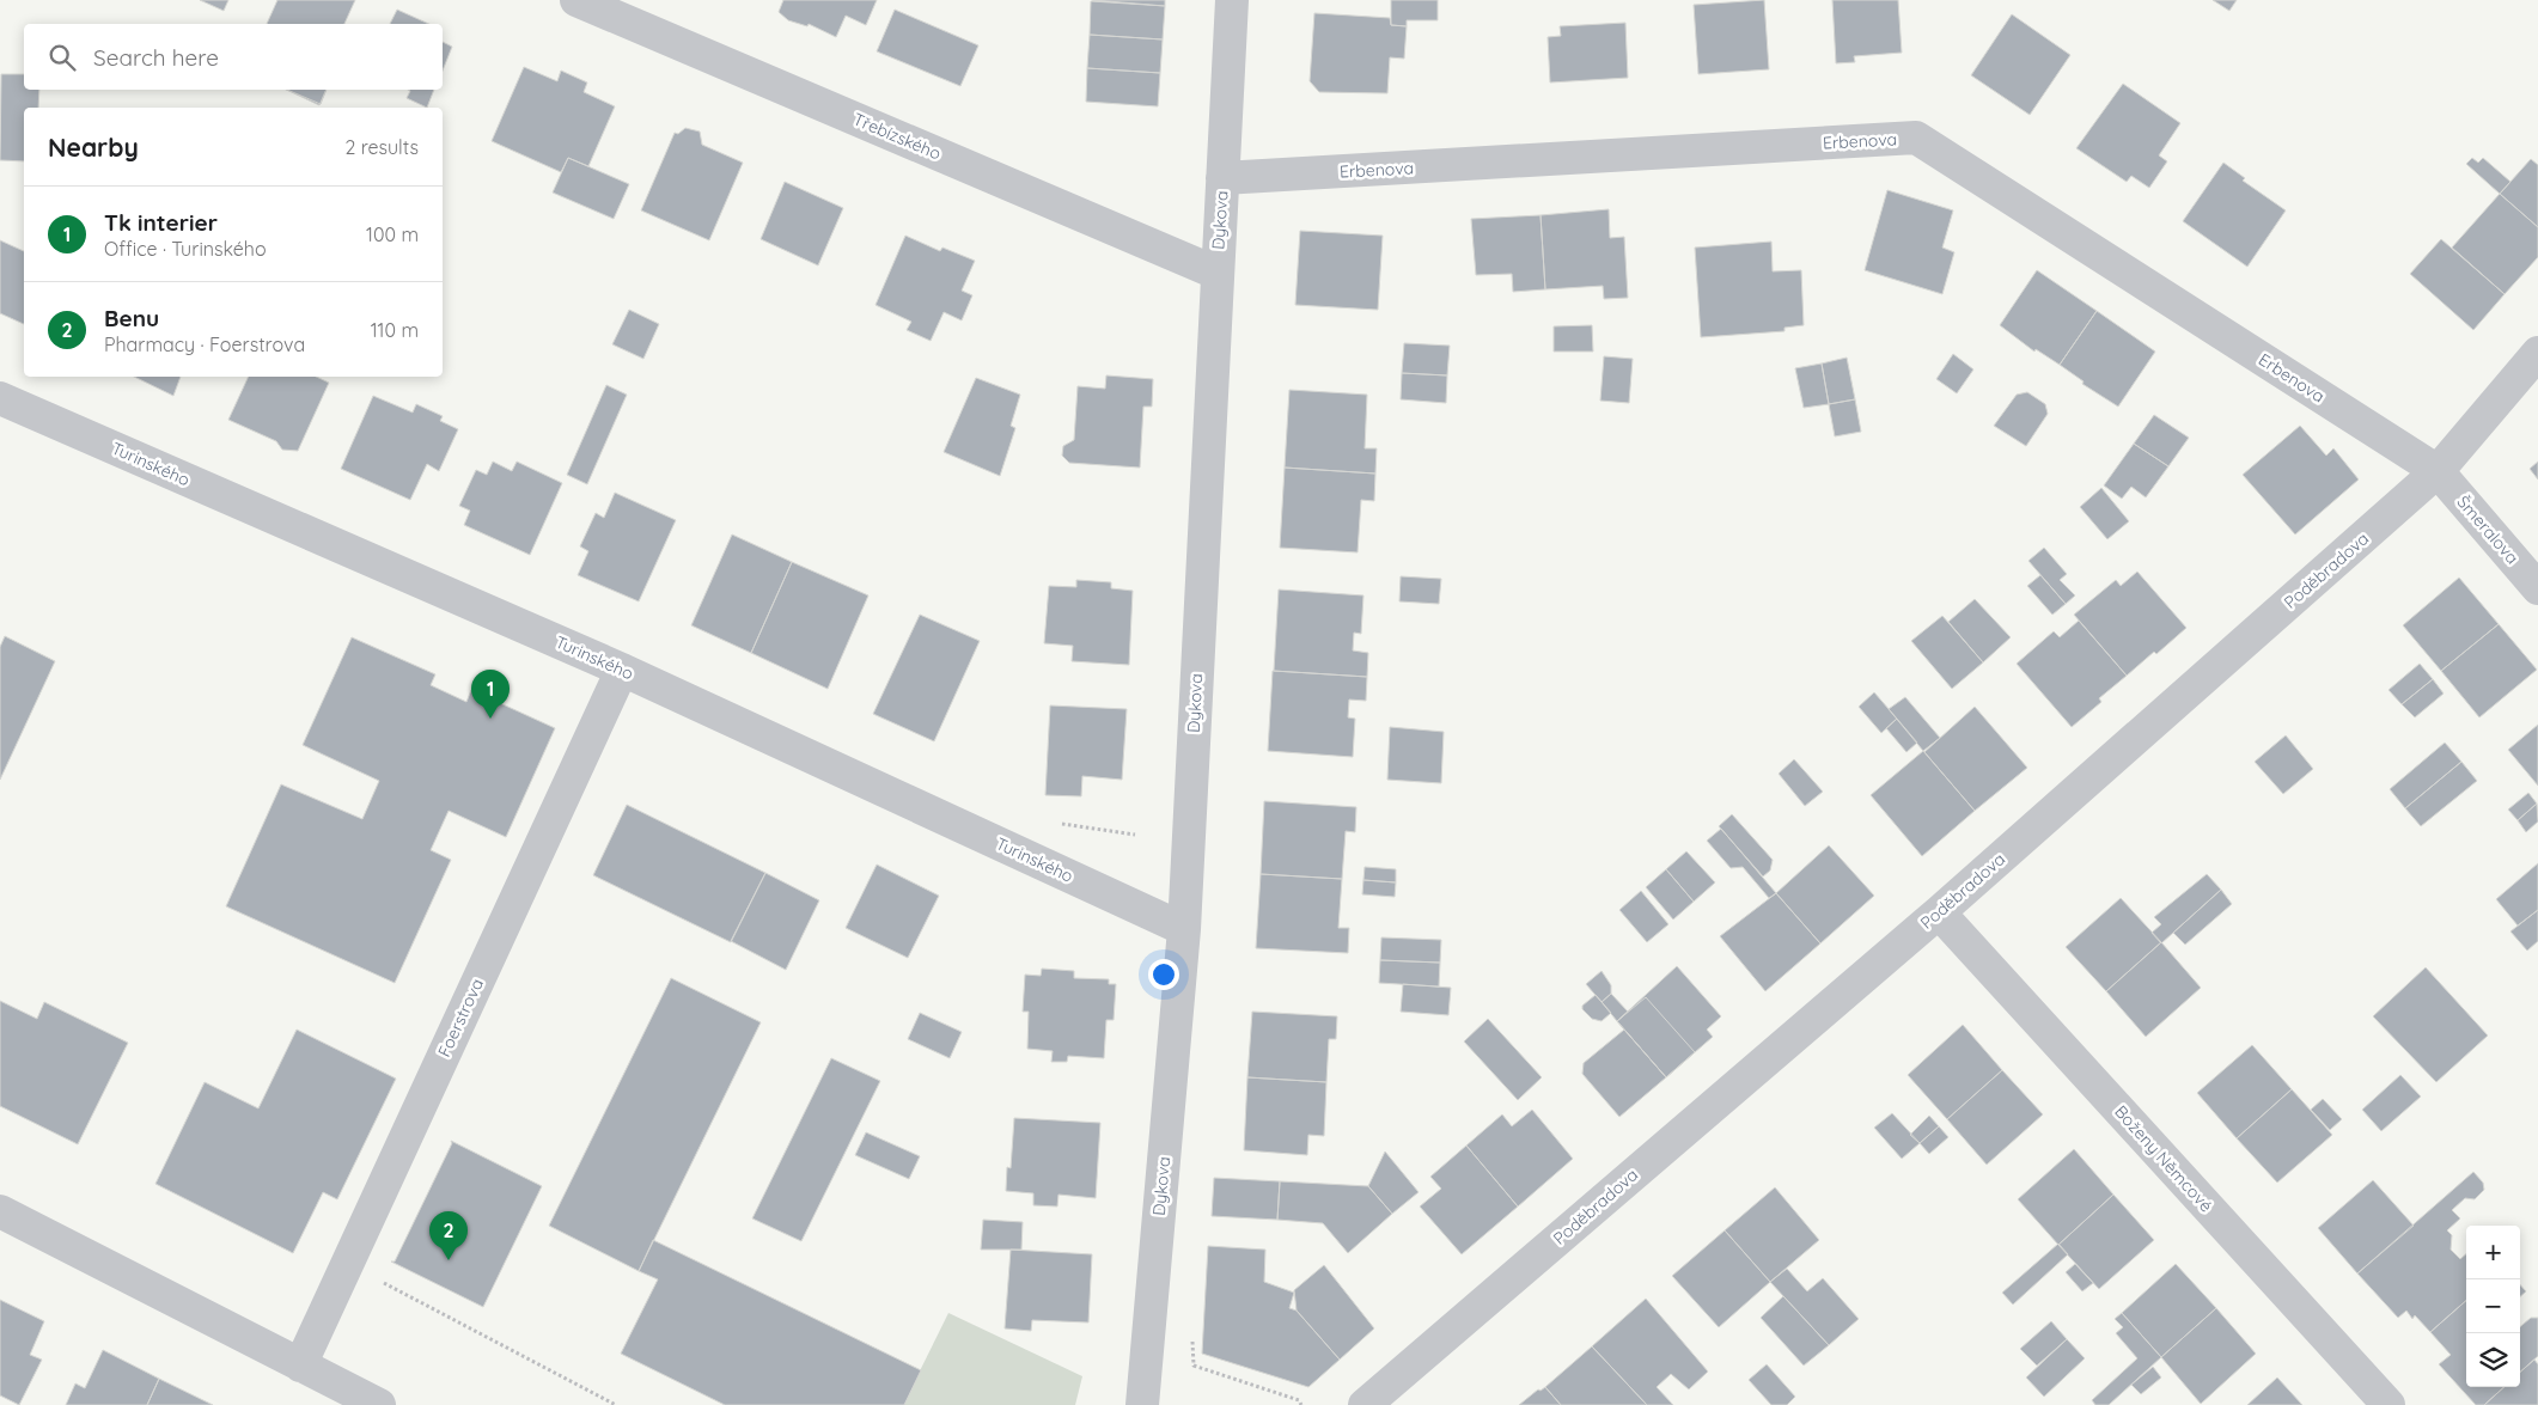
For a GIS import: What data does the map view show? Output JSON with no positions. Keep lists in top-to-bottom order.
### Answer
{
  "streets": {
    "street": [
      "Třebízského",
      "Erbenova",
      "Dykova",
      "Turinského",
      "Šmeralova",
      "Poděbradova",
      "Foerstrova",
      "Boženy Němcové"
    ]
  },
  "crossings": [
    ["Třebízského", "Dykova"],
    ["Erbenova", "Dykova"],
    ["Erbenova", "Šmeralova"],
    ["Erbenova", "Poděbradova"],
    ["Dykova", "Turinského"],
    ["Turinského", "Foerstrova"],
    ["Šmeralova", "Poděbradova"],
    ["Poděbradova", "Boženy Němcové"]
  ],
  "page": {
    "search": "Search here",
    "heading": ["Nearby", "2 results"],
    "list": [
      {
        "mark": "1",
        "name": "Tk interier",
        "note": "Office · Turinského",
        "value": "100 m"
      },
      {
        "mark": "2",
        "name": "Benu",
        "note": "Pharmacy · Foerstrova",
        "value": "110 m"
      }
    ],
    "pins": ["1", "2"],
    "map_buttons": ["+", "−"]
  }
}
